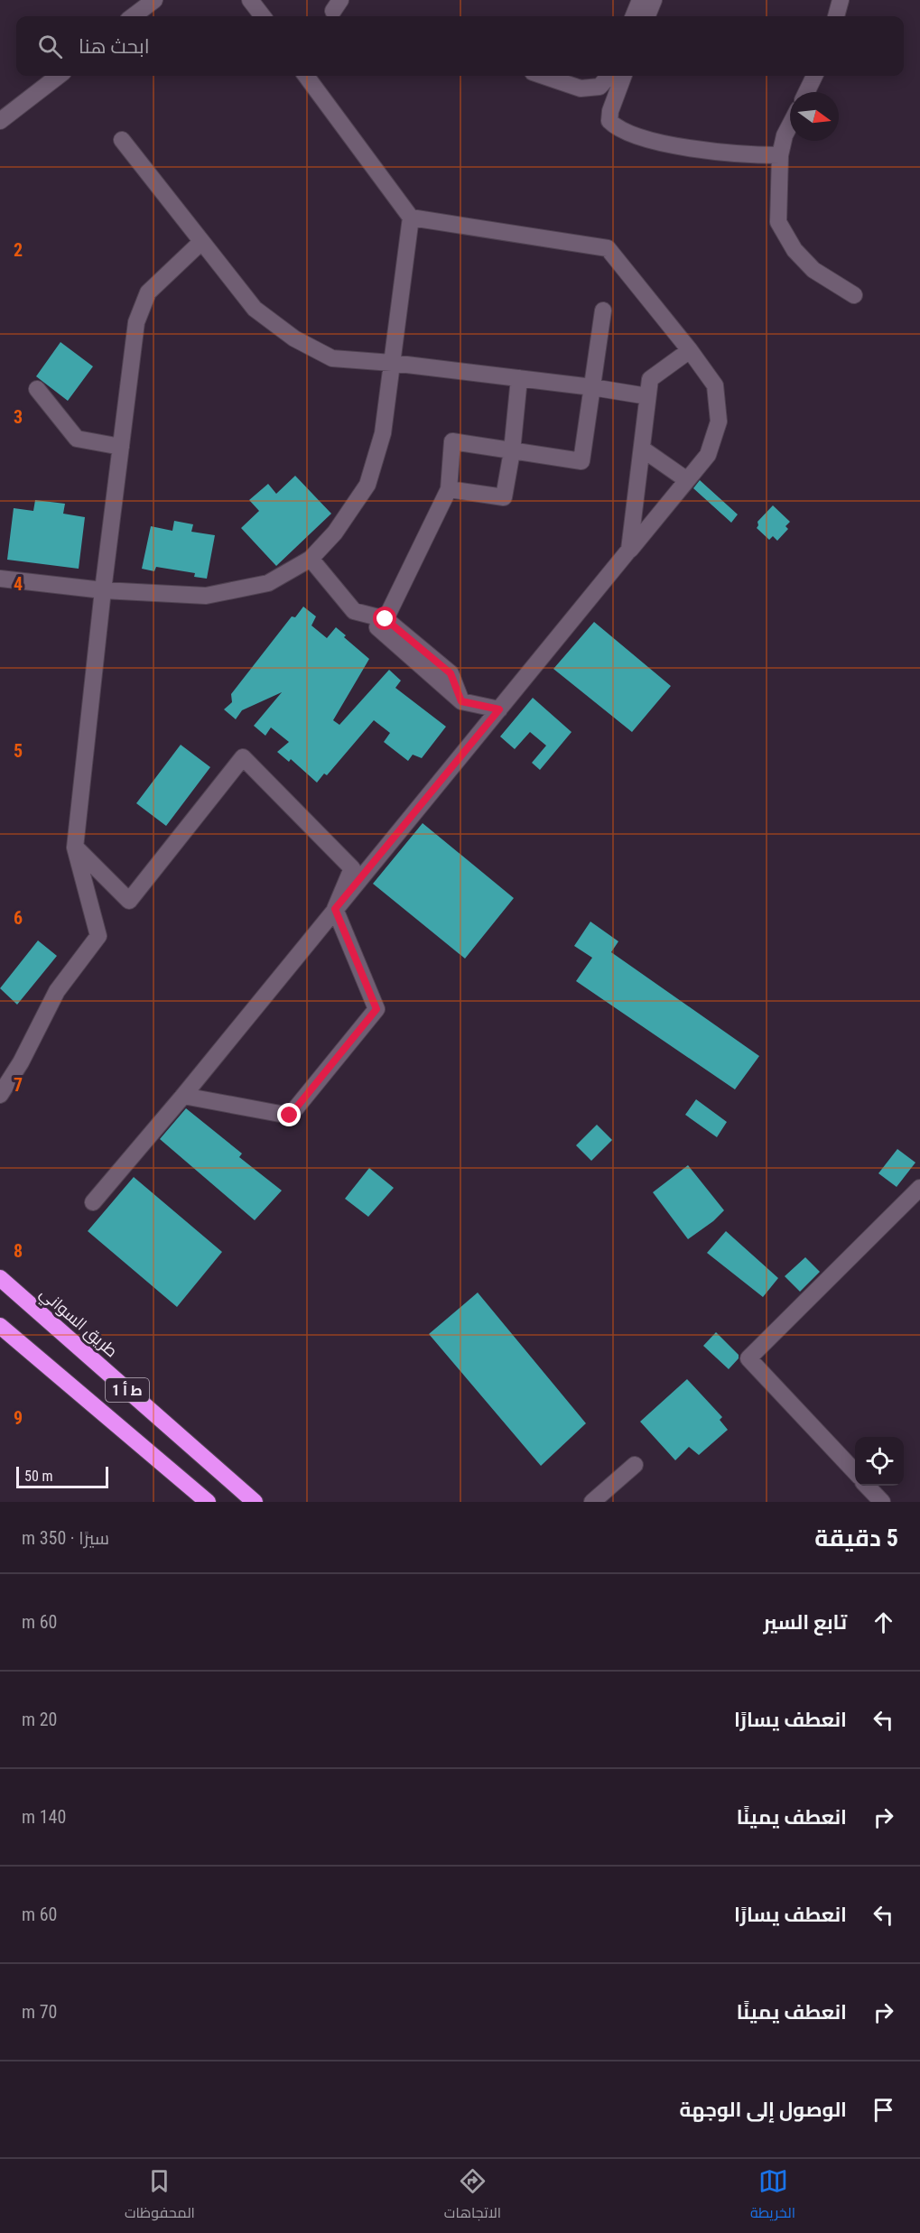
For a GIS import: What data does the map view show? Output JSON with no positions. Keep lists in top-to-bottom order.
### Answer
{
  "streets": {
    "highway": ["طريق السواني", "ط أ 1"]
  },
  "scale_bar": "50 m",
  "north": "right",
  "page": {
    "search": "ابحث هنا",
    "scale": "50 m",
    "heading": ["5 دقيقة", "سيرًا · 350 m"],
    "list": [
      ["تابع السير", "60 m"],
      ["انعطف يسارًا", "20 m"],
      ["انعطف يمينًا", "140 m"],
      ["انعطف يسارًا", "60 m"],
      ["انعطف يمينًا", "70 m"],
      "الوصول إلى الوجهة"
    ],
    "nav": ["الخريطة", "الاتجاهات", "المحفوظات"]
  },
  "grid": {
    "rows": [
      "2",
      "3",
      "4",
      "5",
      "6",
      "7",
      "8",
      "9"
    ]
  }
}
